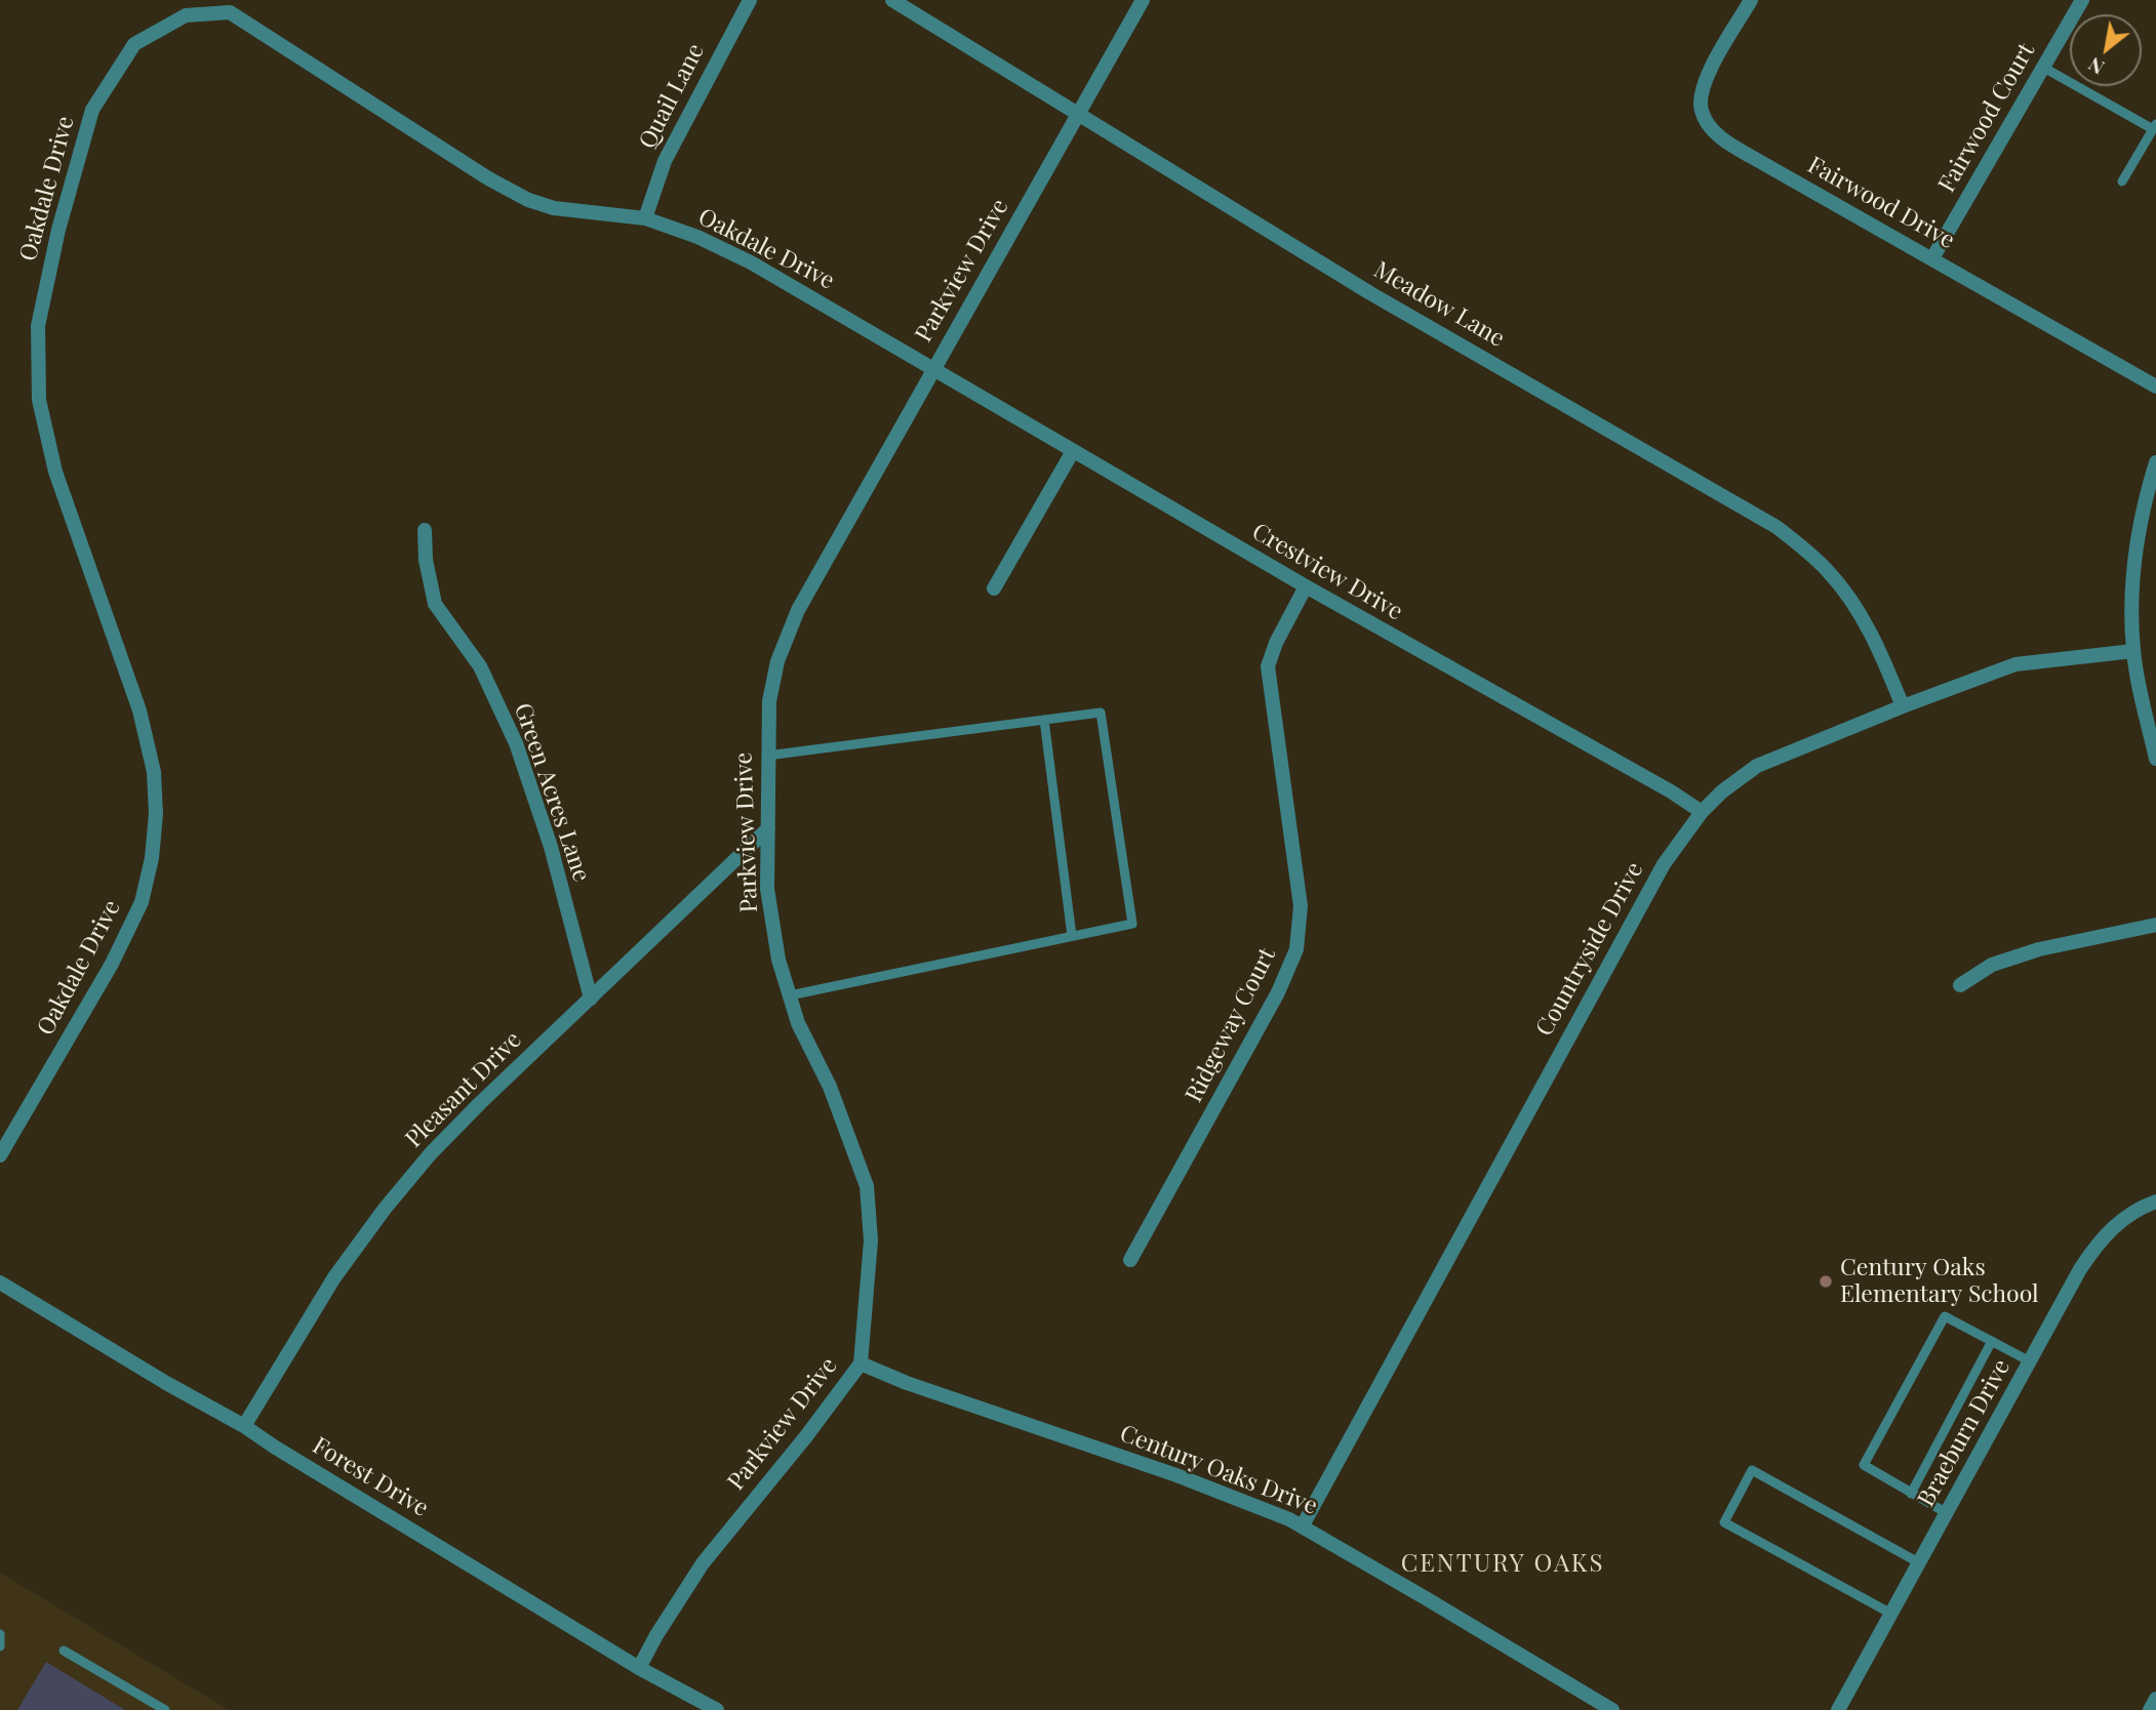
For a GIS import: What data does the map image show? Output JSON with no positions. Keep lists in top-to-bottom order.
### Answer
{
  "streets": {
    "street": [
      "Quail Lane",
      "Fairwood Court",
      "Oakdale Drive",
      "Fairwood Drive",
      "Parkview Drive",
      "Meadow Lane",
      "Crestview Drive",
      "Green Acres Lane",
      "Countryside Drive",
      "Ridgeway Court",
      "Pleasant Drive",
      "Braeburn Drive",
      "Century Oaks Drive",
      "Forest Drive"
    ]
  },
  "crossings": [
    ["Quail Lane", "Oakdale Drive"],
    ["Fairwood Court", "Fairwood Drive"],
    ["Oakdale Drive", "Parkview Drive"],
    ["Oakdale Drive", "Crestview Drive"],
    ["Parkview Drive", "Meadow Lane"],
    ["Parkview Drive", "Crestview Drive"],
    ["Parkview Drive", "Pleasant Drive"],
    ["Parkview Drive", "Century Oaks Drive"],
    ["Parkview Drive", "Forest Drive"],
    ["Meadow Lane", "Countryside Drive"],
    ["Crestview Drive", "Countryside Drive"],
    ["Crestview Drive", "Ridgeway Court"],
    ["Green Acres Lane", "Pleasant Drive"],
    ["Countryside Drive", "Century Oaks Drive"],
    ["Pleasant Drive", "Forest Drive"]
  ],
  "districts": ["CENTURY OAKS"],
  "places": ["Century Oaks Elementary School"],
  "north": "bottom left"
}
